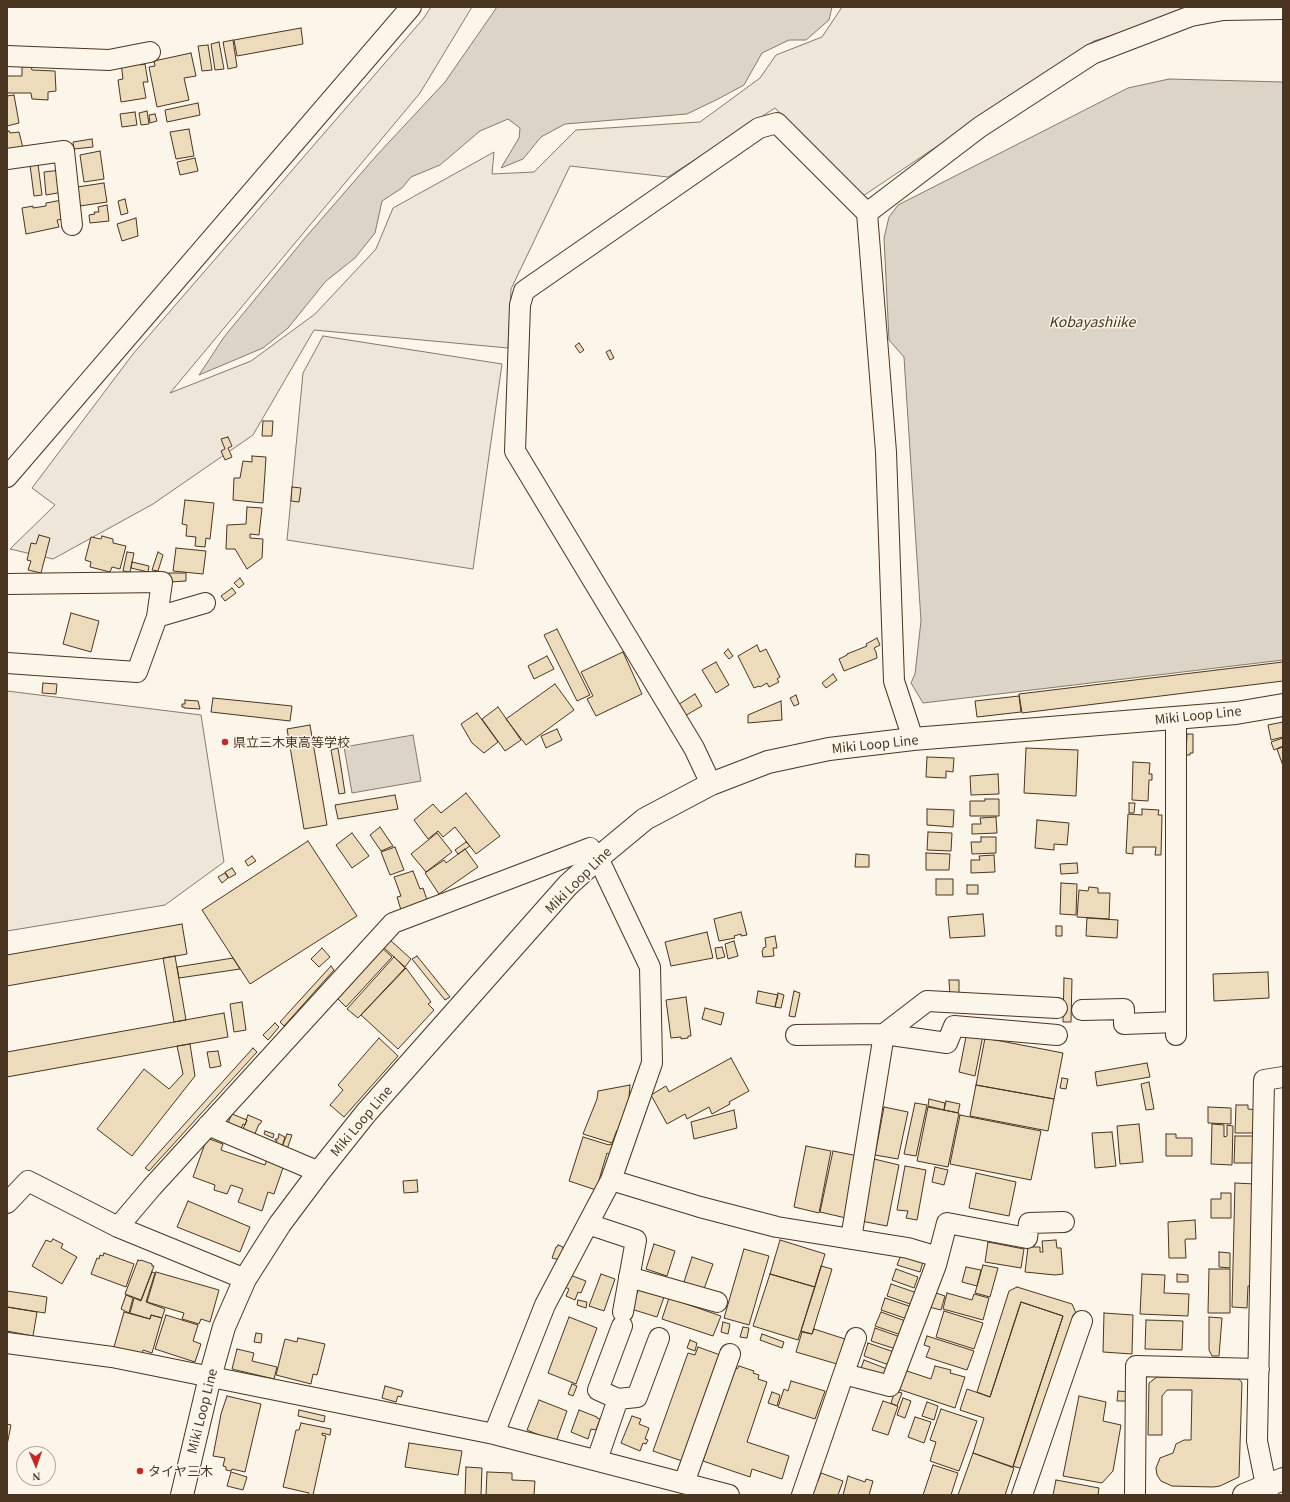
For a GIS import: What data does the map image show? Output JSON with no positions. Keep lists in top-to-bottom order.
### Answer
{
  "streets": {
    "main road": ["Miki Loop Line"]
  },
  "water": ["Kobayashiike"],
  "places": ["県立三木東高等学校", "タイヤ三木"],
  "north": "bottom"
}
